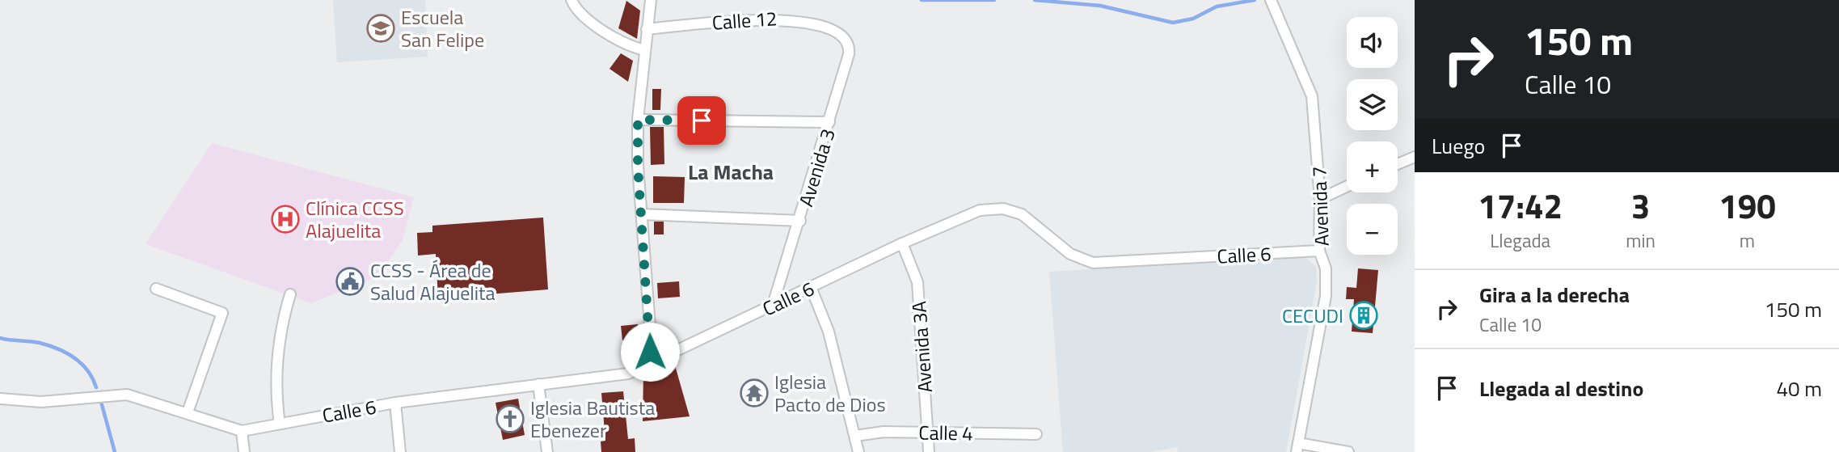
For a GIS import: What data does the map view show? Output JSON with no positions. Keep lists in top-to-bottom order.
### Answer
{
  "streets": {
    "street": [
      "Calle 12",
      "Avenida 3",
      "Avenida 7",
      "Calle 6",
      "Avenida 3A",
      "Calle 4"
    ]
  },
  "crossings": [
    ["Calle 12", "Avenida 3"],
    ["Avenida 3", "Calle 6"],
    ["Avenida 7", "Calle 6"],
    ["Calle 6", "Avenida 3A"],
    ["Avenida 3A", "Calle 4"]
  ],
  "districts": ["La Macha"],
  "places": {
    "school or university": ["Escuela San Felipe"],
    "hospital": ["Clínica CCSS Alajuelita"],
    "public building": ["CCSS - Área de Salud Alajuelita"],
    "building": ["CECUDI"],
    "temple": ["Iglesia Pacto de Dios"],
    "church": ["Iglesia Bautista Ebenezer"]
  },
  "page": {
    "turn": ["150 m", "Calle 10"],
    "map_buttons": ["+", "−"],
    "then": "Luego",
    "eta": [
      "17:42",
      "Llegada",
      "3",
      "min",
      "190",
      "m"
    ],
    "list": [
      {
        "name": "Gira a la derecha",
        "note": "Calle 10",
        "value": "150 m"
      },
      {
        "name": "Llegada al destino",
        "value": "40 m"
      }
    ]
  }
}
